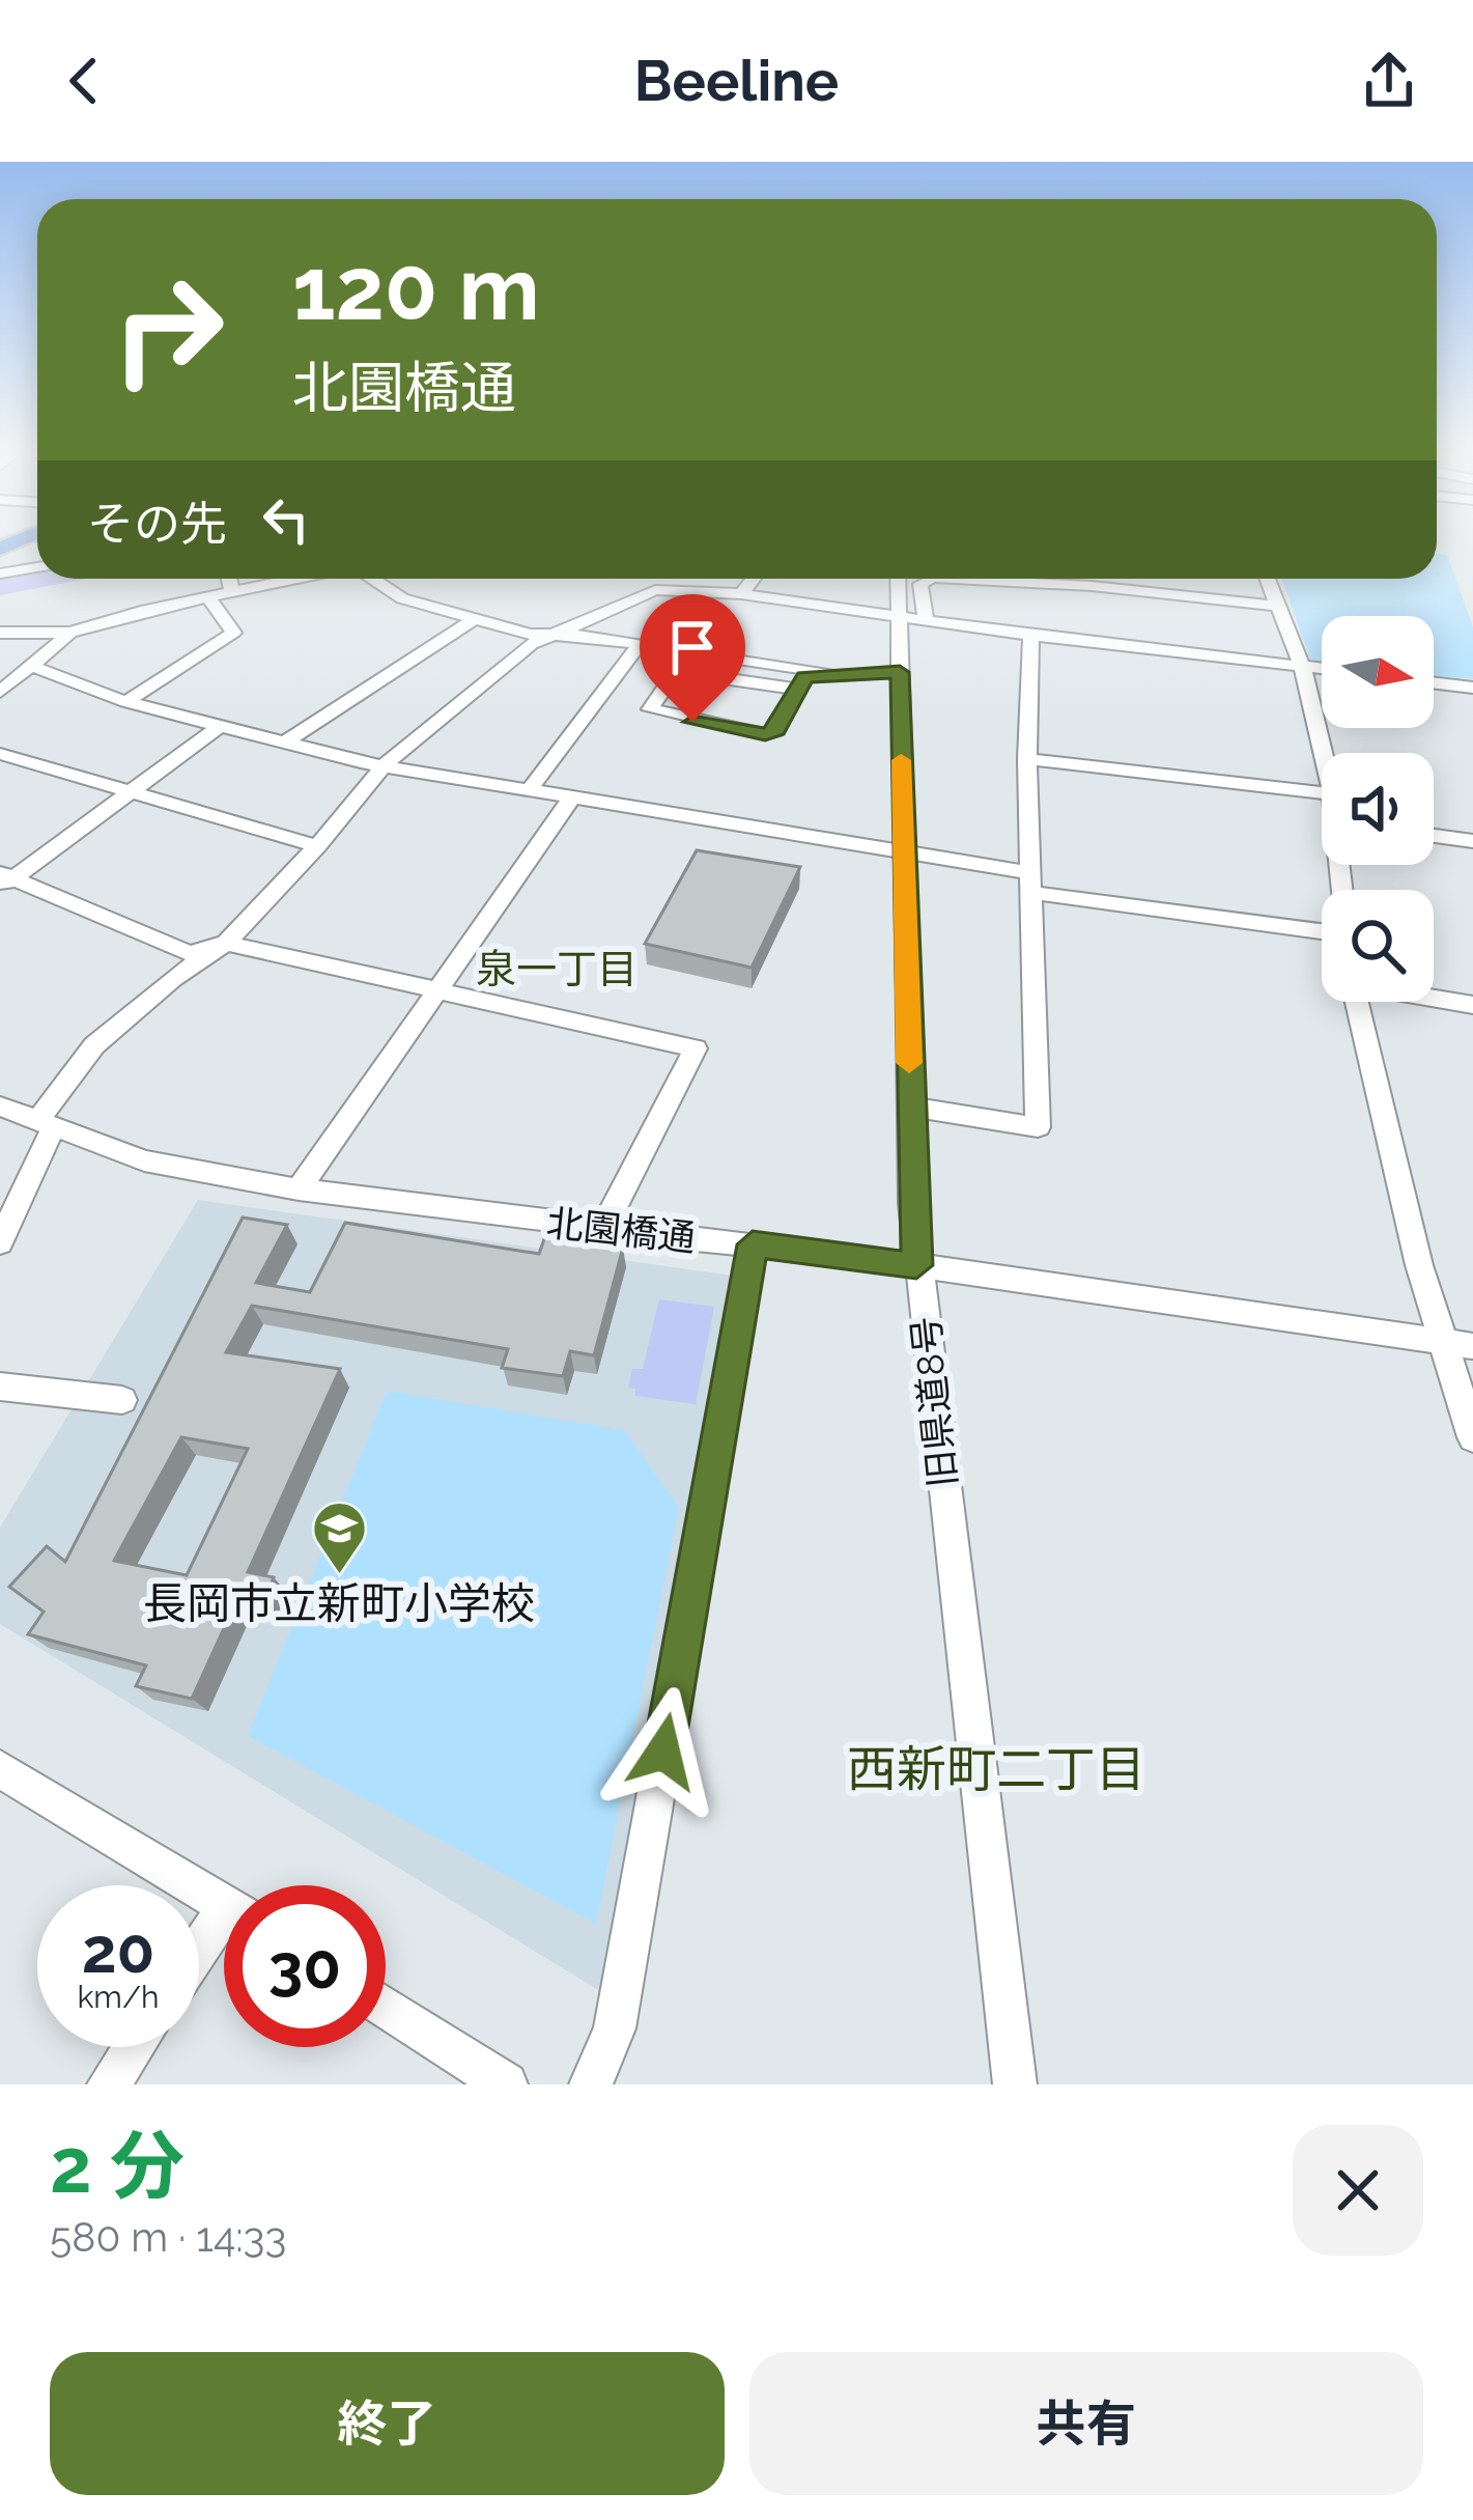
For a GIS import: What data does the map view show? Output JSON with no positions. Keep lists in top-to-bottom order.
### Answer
{
  "streets": {
    "street": ["北園橋通", "旧県道8号"]
  },
  "crossings": [
    ["北園橋通", "旧県道8号"]
  ],
  "districts": ["泉一丁目", "西新町二丁目"],
  "places": {
    "school or university": ["長岡市立新町小学校"]
  },
  "north": "right",
  "page": {
    "header": "Beeline",
    "turn": ["120 m", "北園橋通"],
    "then": "その先",
    "speed": "20 km/h",
    "limit": "30",
    "heading": ["2 分", "580 m · 14:33"],
    "buttons": ["終了", "共有"]
  }
}
